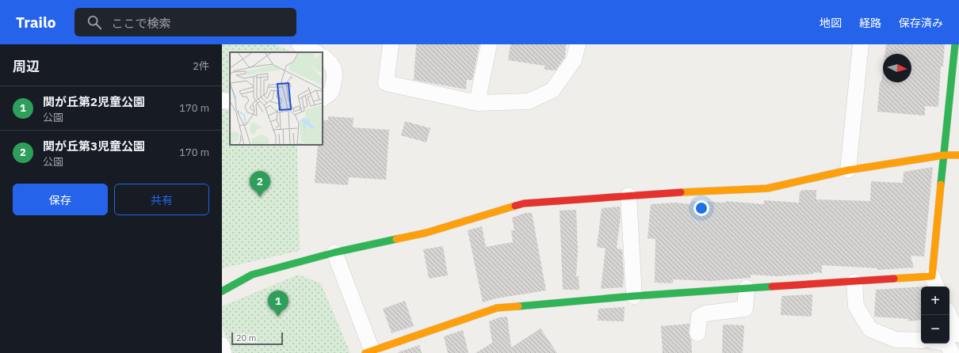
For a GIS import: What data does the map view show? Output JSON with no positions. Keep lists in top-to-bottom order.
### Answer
{
  "scale_bar": "20 m",
  "north": "right",
  "page": {
    "header": "Trailo",
    "search": "ここで検索",
    "nav": ["地図", "経路", "保存済み"],
    "heading": ["周辺", "2件"],
    "list": [
      {
        "mark": "1",
        "name": "関が丘第2児童公園",
        "note": "公園",
        "value": "170 m"
      },
      {
        "mark": "2",
        "name": "関が丘第3児童公園",
        "note": "公園",
        "value": "170 m"
      }
    ],
    "pins": ["2", "1"],
    "buttons": ["保存", "共有"],
    "map_buttons": ["+", "−"],
    "scale": "20 m"
  }
}
